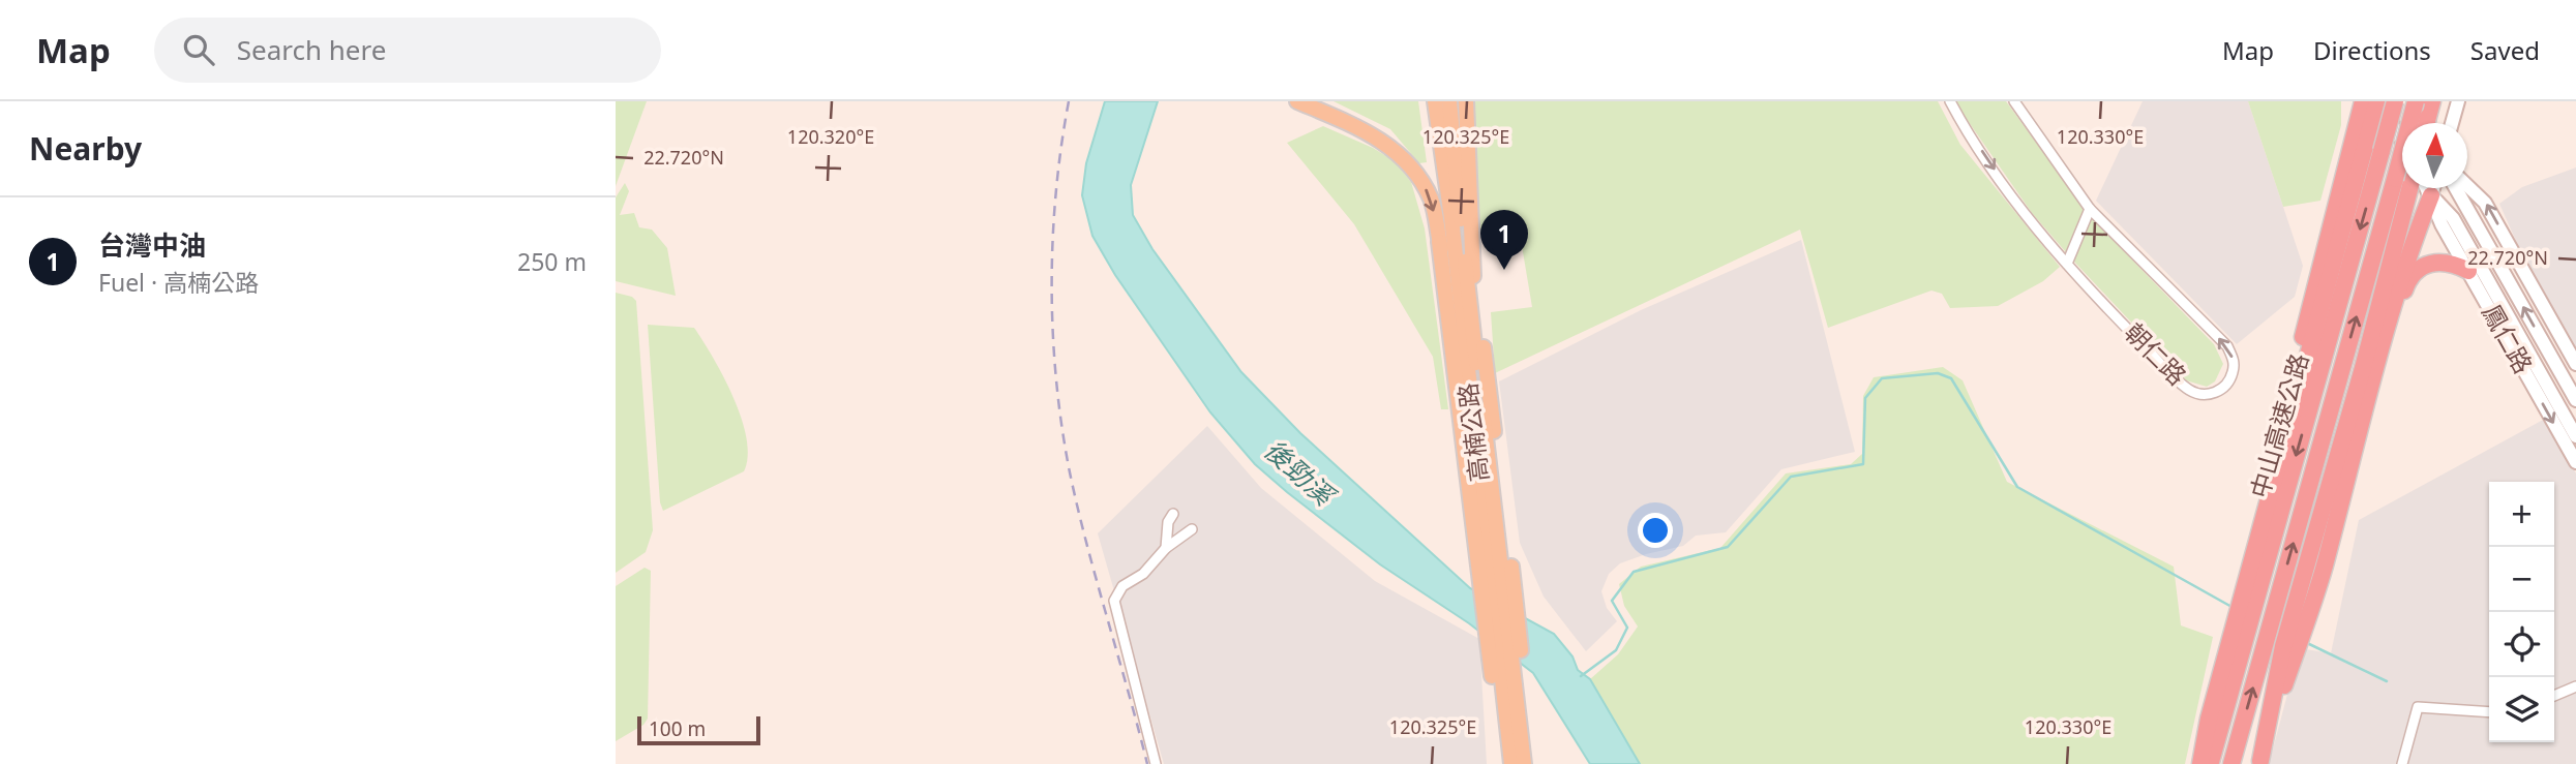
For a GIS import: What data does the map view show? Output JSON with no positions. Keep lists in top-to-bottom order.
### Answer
{
  "streets": {
    "highway": ["中山高速公路"],
    "main road": ["鳳仁路", "高楠公路"],
    "street": ["朝仁路"]
  },
  "water": ["後勁溪"],
  "scale_bar": "100 m",
  "north": "top",
  "page": {
    "header": "Map",
    "search": "Search here",
    "nav": ["Map", "Directions", "Saved"],
    "heading": "Nearby",
    "list": [
      {
        "mark": "1",
        "name": "台灣中油",
        "note": "Fuel · 高楠公路",
        "value": "250 m"
      }
    ],
    "pins": "1",
    "map_buttons": ["+", "−"],
    "scale": "100 m"
  },
  "coordinates": [
    "120.320°E",
    "120.325°E",
    "120.330°E",
    "22.720°N"
  ]
}
